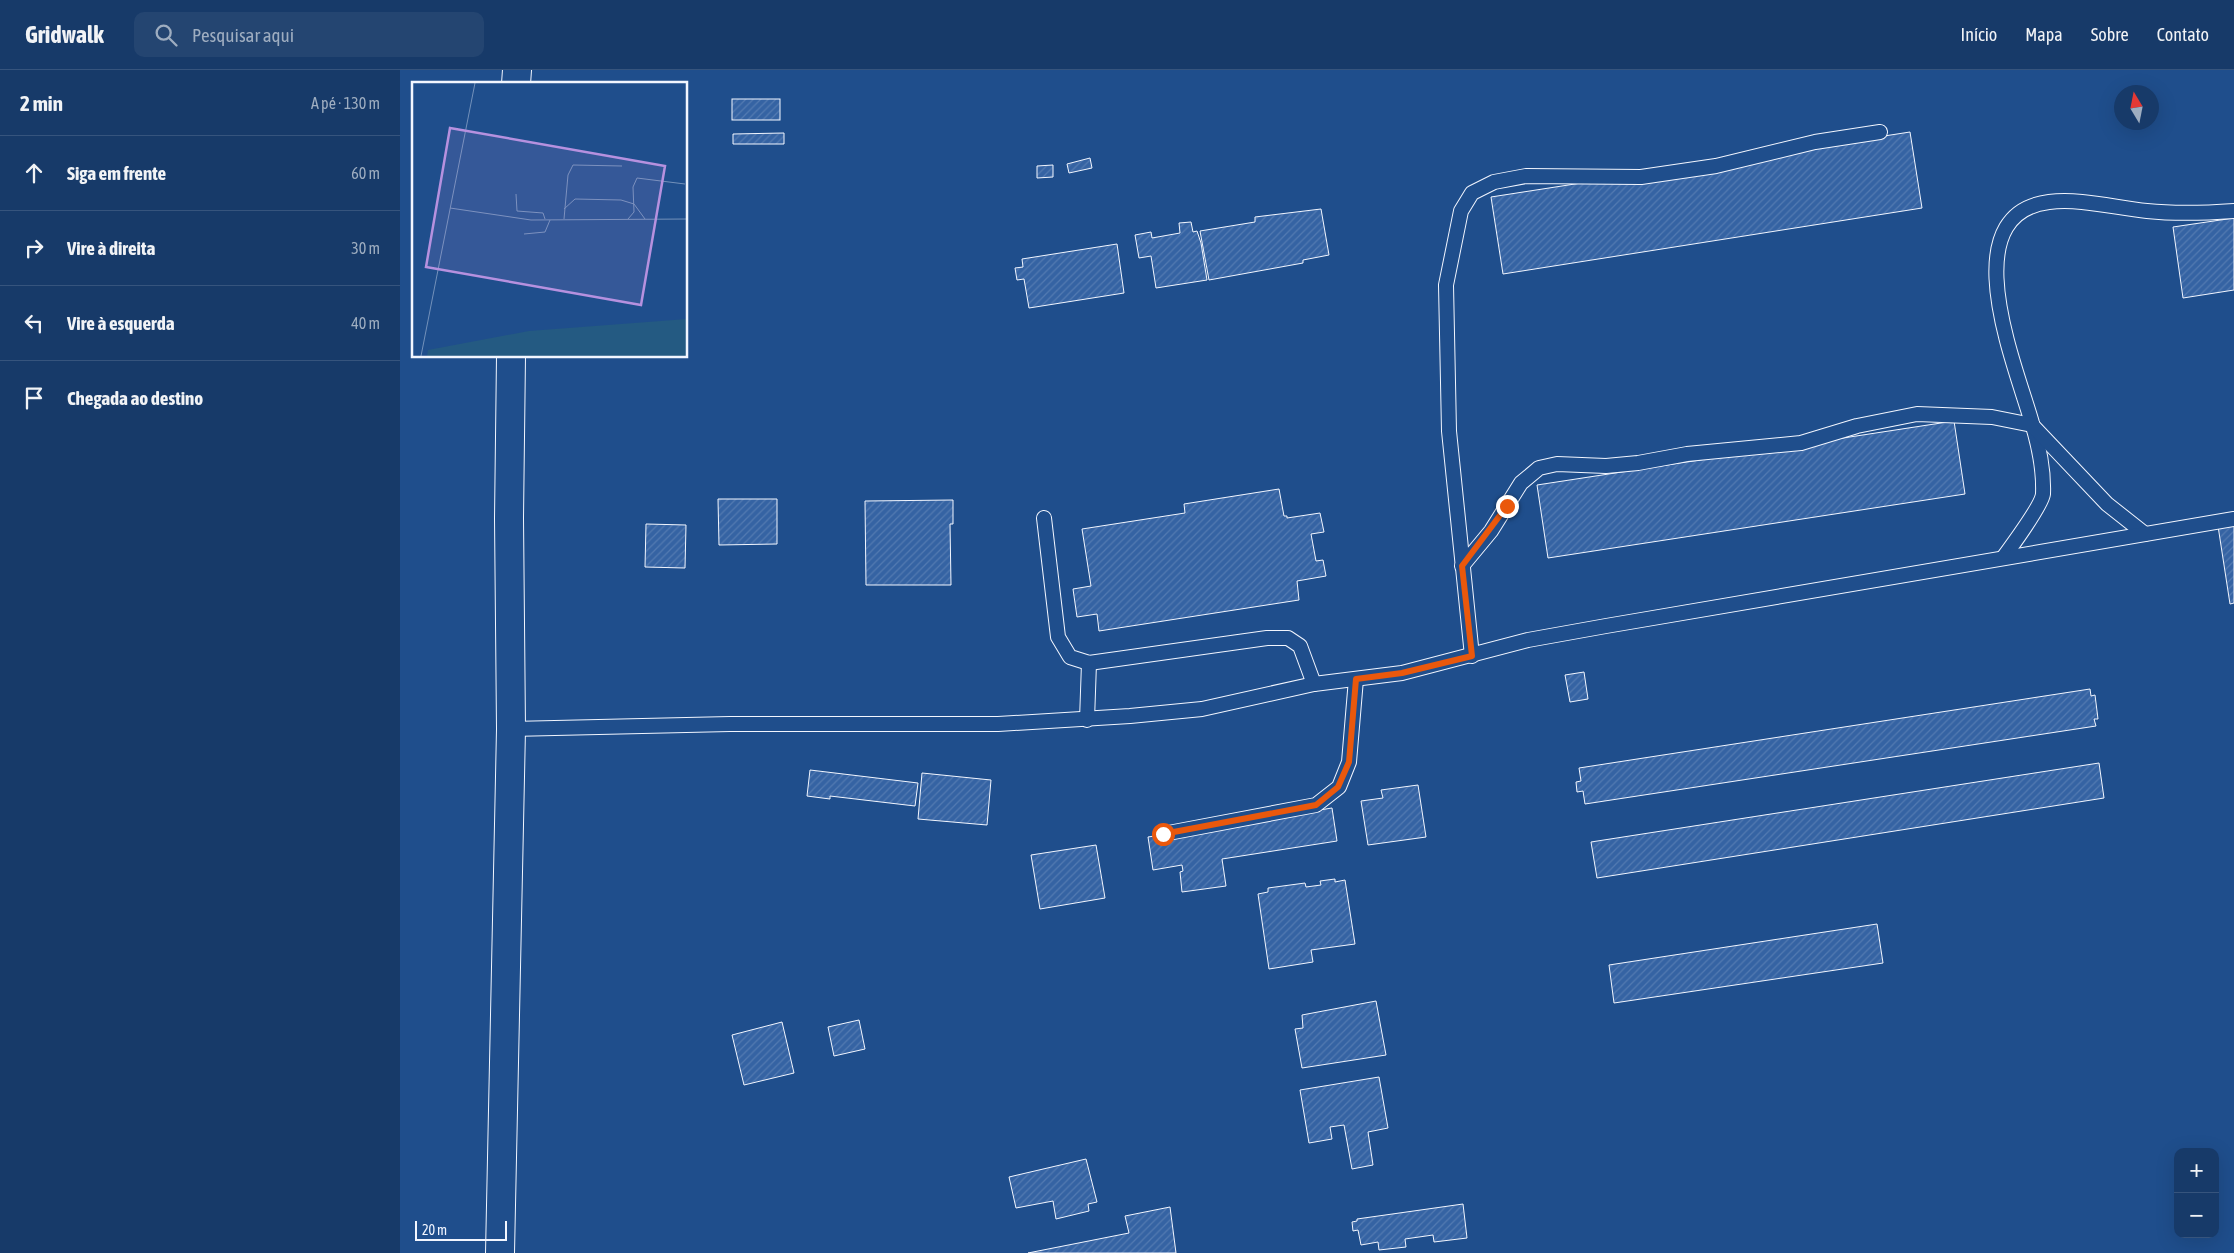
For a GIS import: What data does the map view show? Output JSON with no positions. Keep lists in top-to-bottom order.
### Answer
{
  "scale_bar": "20 m",
  "north": "top",
  "page": {
    "header": "Gridwalk",
    "search": "Pesquisar aqui",
    "nav": [
      "Início",
      "Mapa",
      "Sobre",
      "Contato"
    ],
    "heading": ["2 min", "A pé · 130 m"],
    "list": [
      ["Siga em frente", "60 m"],
      ["Vire à direita", "30 m"],
      ["Vire à esquerda", "40 m"],
      "Chegada ao destino"
    ],
    "map_buttons": ["+", "−"],
    "scale": "20 m"
  }
}
